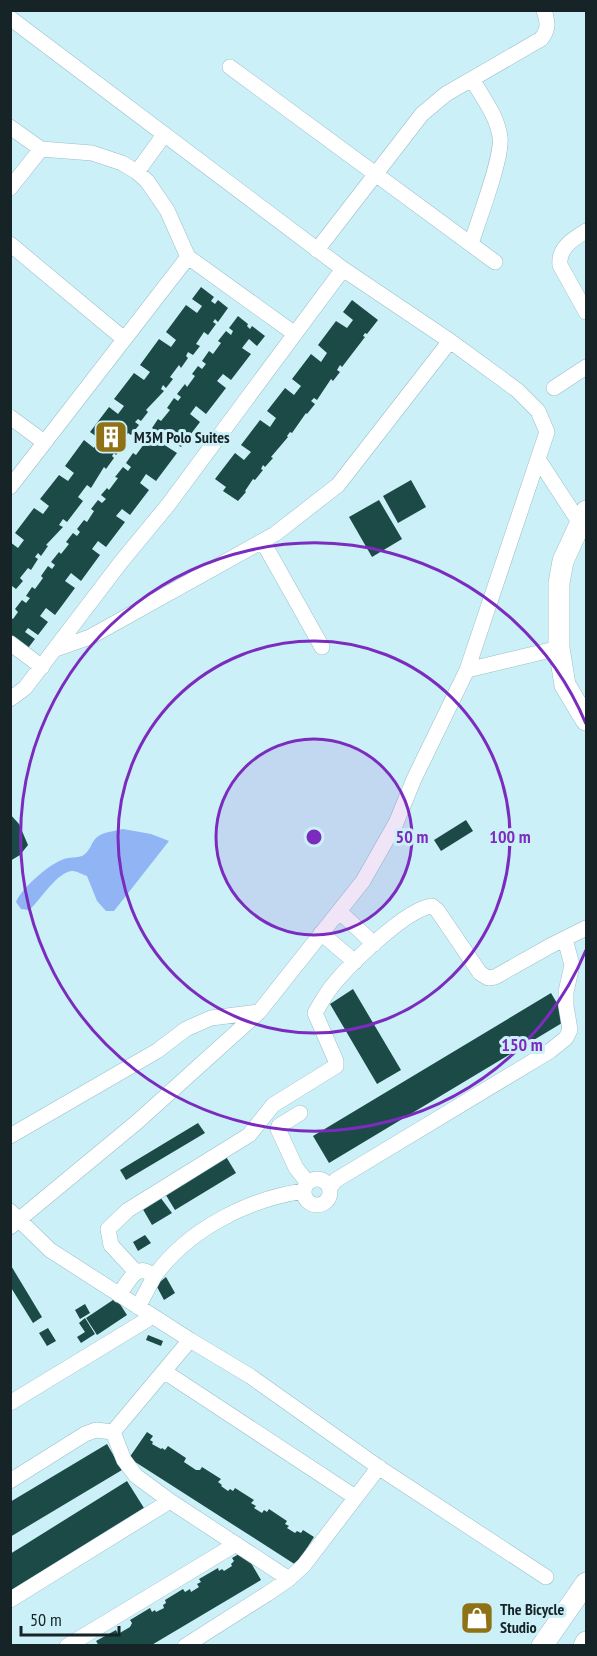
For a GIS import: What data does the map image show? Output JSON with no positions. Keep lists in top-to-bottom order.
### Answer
{
  "places": {
    "building": ["M3M Polo Suites"],
    "shop": ["The Bicycle Studio"]
  },
  "scale_bar": "50 m",
  "rings": ["50 m", "100 m", "150 m"]
}
